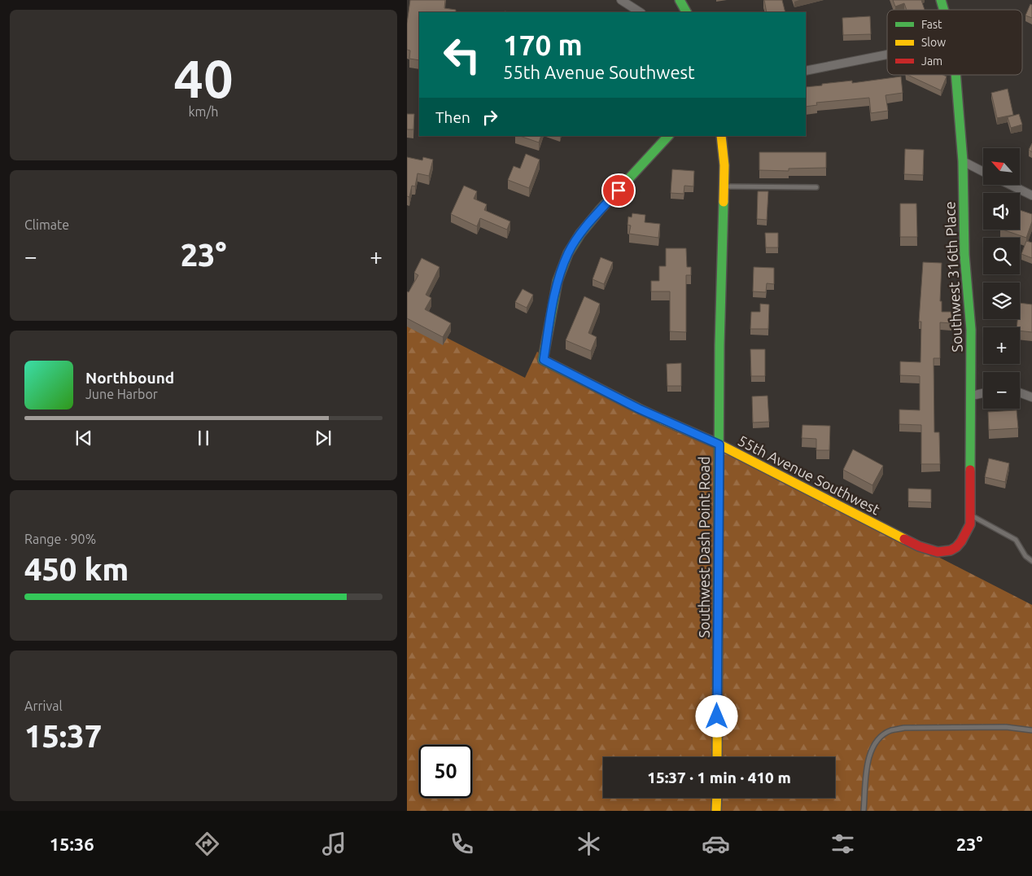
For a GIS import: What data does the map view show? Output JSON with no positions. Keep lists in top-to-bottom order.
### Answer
{
  "streets": {
    "street": ["Southwest 316th Place", "55th Avenue Southwest", "Southwest Dash Point Road"]
  },
  "crossings": [
    ["Southwest 316th Place", "55th Avenue Southwest"],
    ["55th Avenue Southwest", "Southwest Dash Point Road"]
  ],
  "legend": ["Fast", "Slow", "Jam"],
  "north": "top left",
  "page": {
    "tile": [
      ["40", "km/h"],
      "Climate",
      ["Range · 90%", "450 km"],
      ["Arrival", "15:37"]
    ],
    "turn": ["170 m", "55th Avenue Southwest"],
    "then": "Then",
    "map_buttons": ["+", "−"],
    "heat": ["−", "23°", "+"],
    "song": ["Northbound", "June Harbor"],
    "limit": "50",
    "trip": "15:37 · 1 min · 410 m",
    "tabs": ["15:36", "23°"]
  }
}
